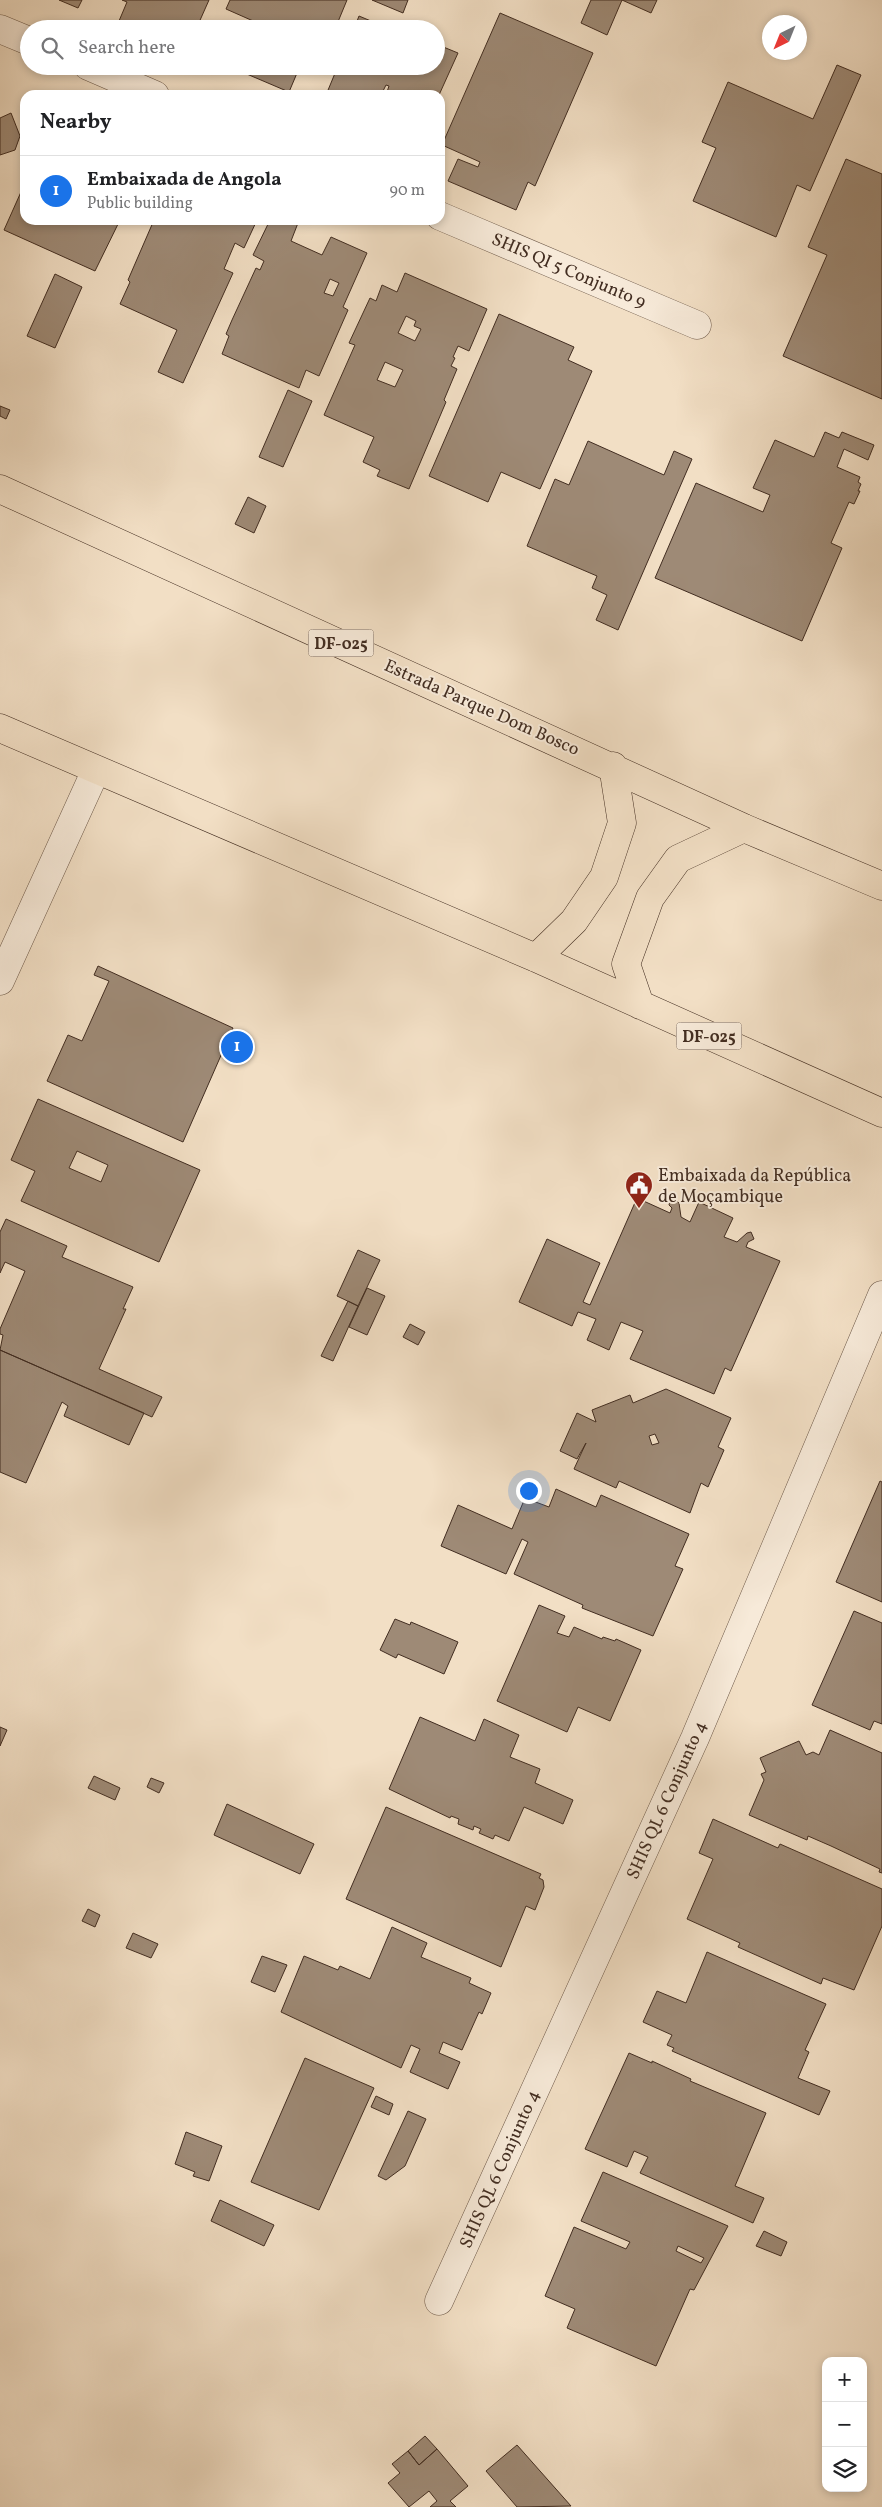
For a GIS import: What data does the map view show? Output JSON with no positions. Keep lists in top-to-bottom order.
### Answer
{
  "streets": {
    "main road": ["DF-025", "Estrada Parque Dom Bosco"],
    "street": ["SHIS QI 5 Conjunto 9", "SHIS QL 6 Conjunto 4"]
  },
  "places": {
    "public building": ["Embaixada da República de Moçambique"]
  },
  "north": "bottom left",
  "page": {
    "search": "Search here",
    "heading": "Nearby",
    "list": [
      {
        "mark": "1",
        "name": "Embaixada de Angola",
        "note": "Public building",
        "value": "90 m"
      }
    ],
    "pins": "1",
    "map_buttons": ["+", "−"]
  }
}
